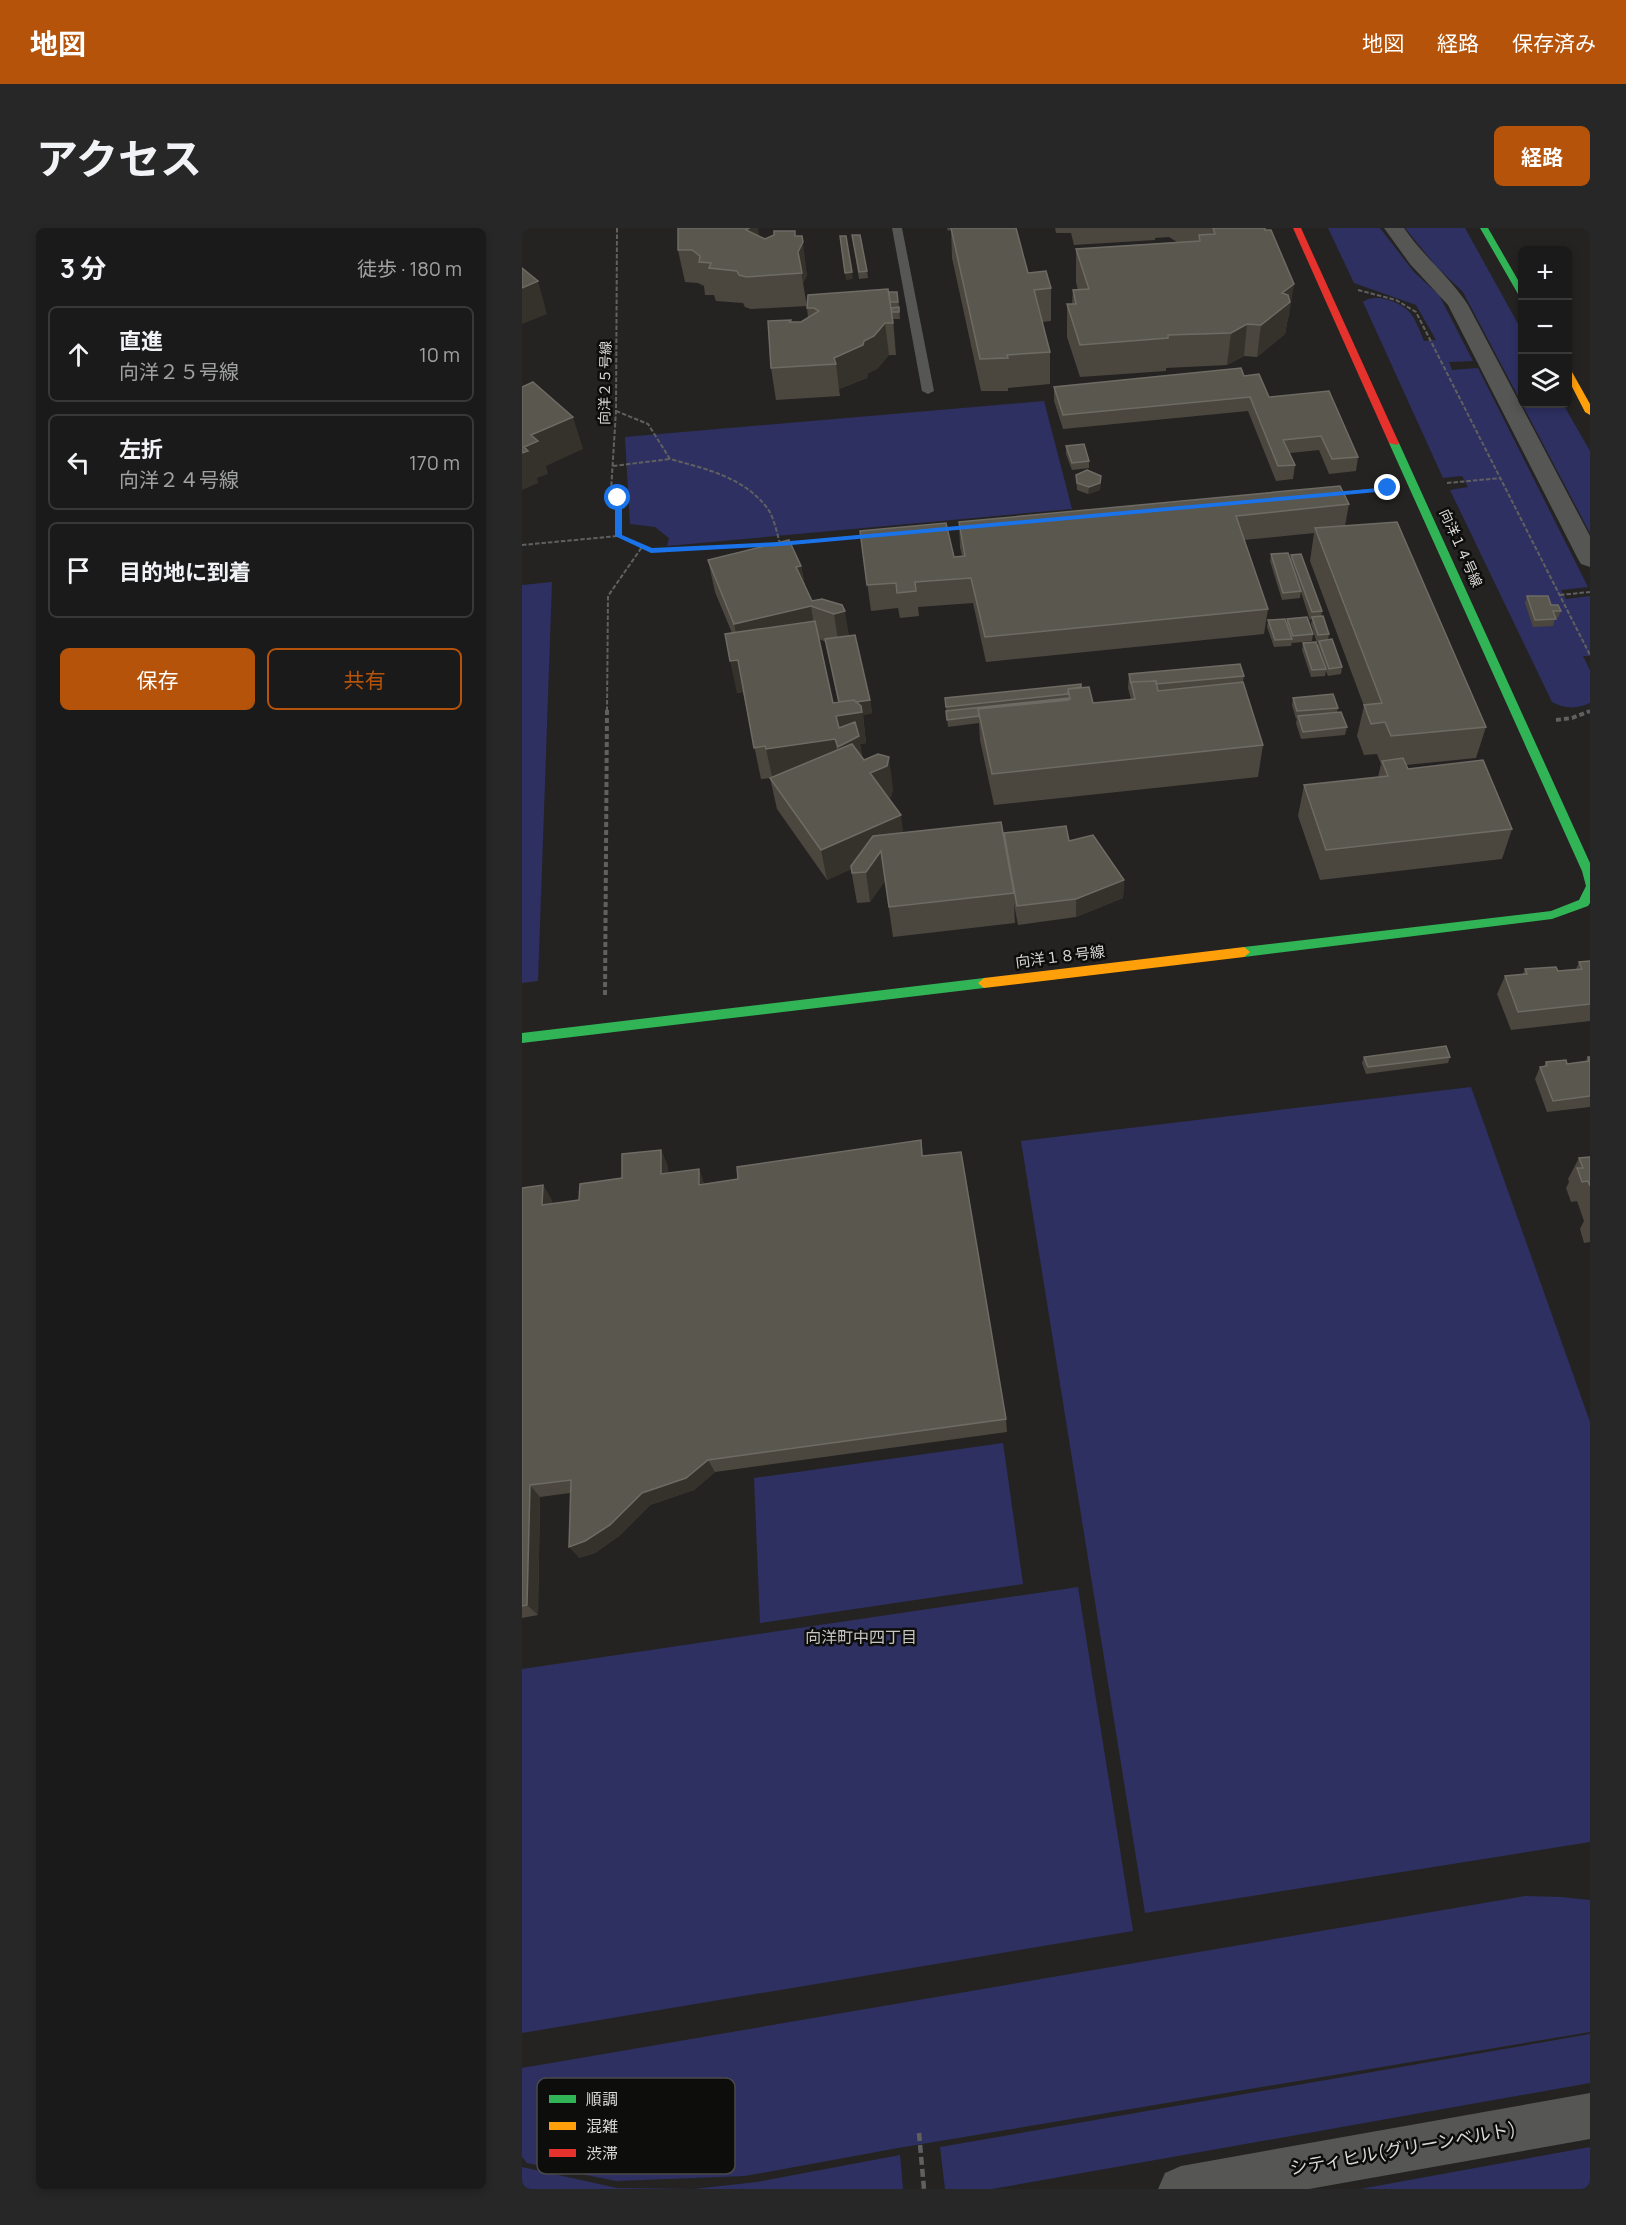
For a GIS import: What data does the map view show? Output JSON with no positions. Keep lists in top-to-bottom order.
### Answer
{
  "streets": {
    "street": ["向洋１４号線", "向洋１８号線", "シティヒル(グリーンベルト)"],
    "path": ["向洋２５号線"]
  },
  "districts": ["向洋町中四丁目"],
  "legend": ["順調", "混雑", "渋滞"],
  "page": {
    "header": "地図",
    "nav": ["地図", "経路", "保存済み"],
    "title": "アクセス",
    "buttons": [
      "経路",
      ["保存", "共有"]
    ],
    "heading": ["3 分", "徒歩 · 180 m"],
    "map_buttons": ["+", "−"],
    "list": [
      ["直進", "向洋２５号線", "10 m"],
      ["左折", "向洋２４号線", "170 m"],
      "目的地に到着"
    ]
  }
}
